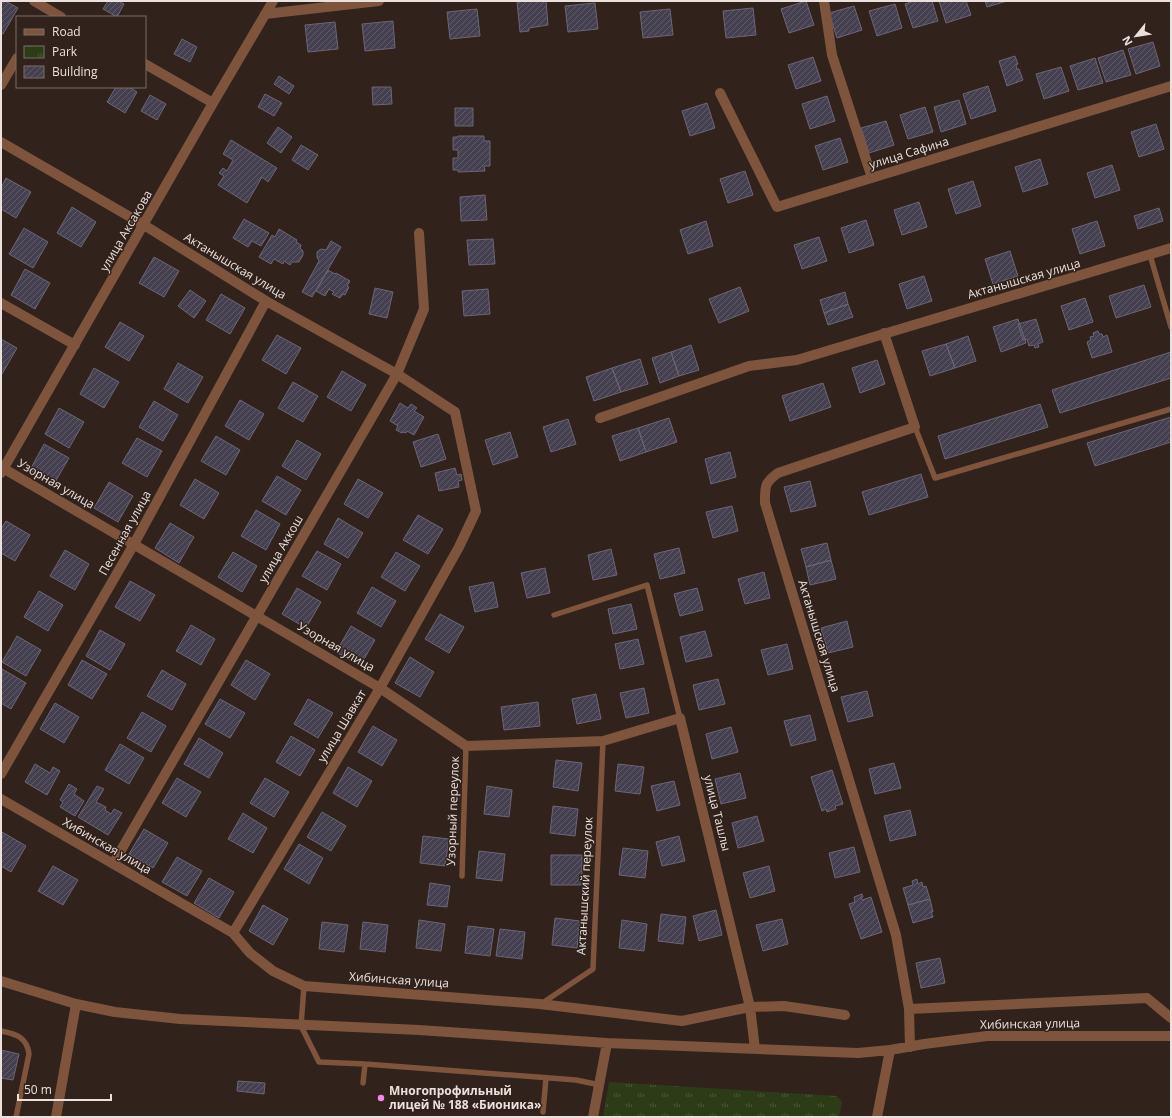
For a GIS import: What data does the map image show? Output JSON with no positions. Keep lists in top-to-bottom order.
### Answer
{
  "streets": {
    "street": [
      "улица Сафина",
      "улица Аксакова",
      "Актанышская улица",
      "Узорная улица",
      "Песенная улица",
      "улица Аккош",
      "улица Шавкат",
      "улица Ташлы",
      "Хибинская улица"
    ],
    "lane": ["Узорный переулок", "Актанышский переулок"]
  },
  "crossings": [
    ["улица Аксакова", "Актанышская улица"],
    ["улица Аксакова", "Узорная улица"],
    ["Актанышская улица", "Песенная улица"],
    ["Актанышская улица", "улица Аккош"],
    ["Актанышская улица", "улица Шавкат"],
    ["Актанышская улица", "Хибинская улица"],
    ["Узорная улица", "Песенная улица"],
    ["Узорная улица", "улица Аккош"],
    ["Узорная улица", "улица Шавкат"],
    ["Узорная улица", "Узорный переулок"],
    ["улица Аккош", "Хибинская улица"],
    ["улица Шавкат", "Хибинская улица"],
    ["улица Ташлы", "Хибинская улица"],
    ["Хибинская улица", "Актанышский переулок"]
  ],
  "places": ["Многопрофильный лицей № 188 «Бионика»"],
  "legend": ["Road", "Park", "Building"],
  "scale_bar": "50 m",
  "north": "bottom left"
}
